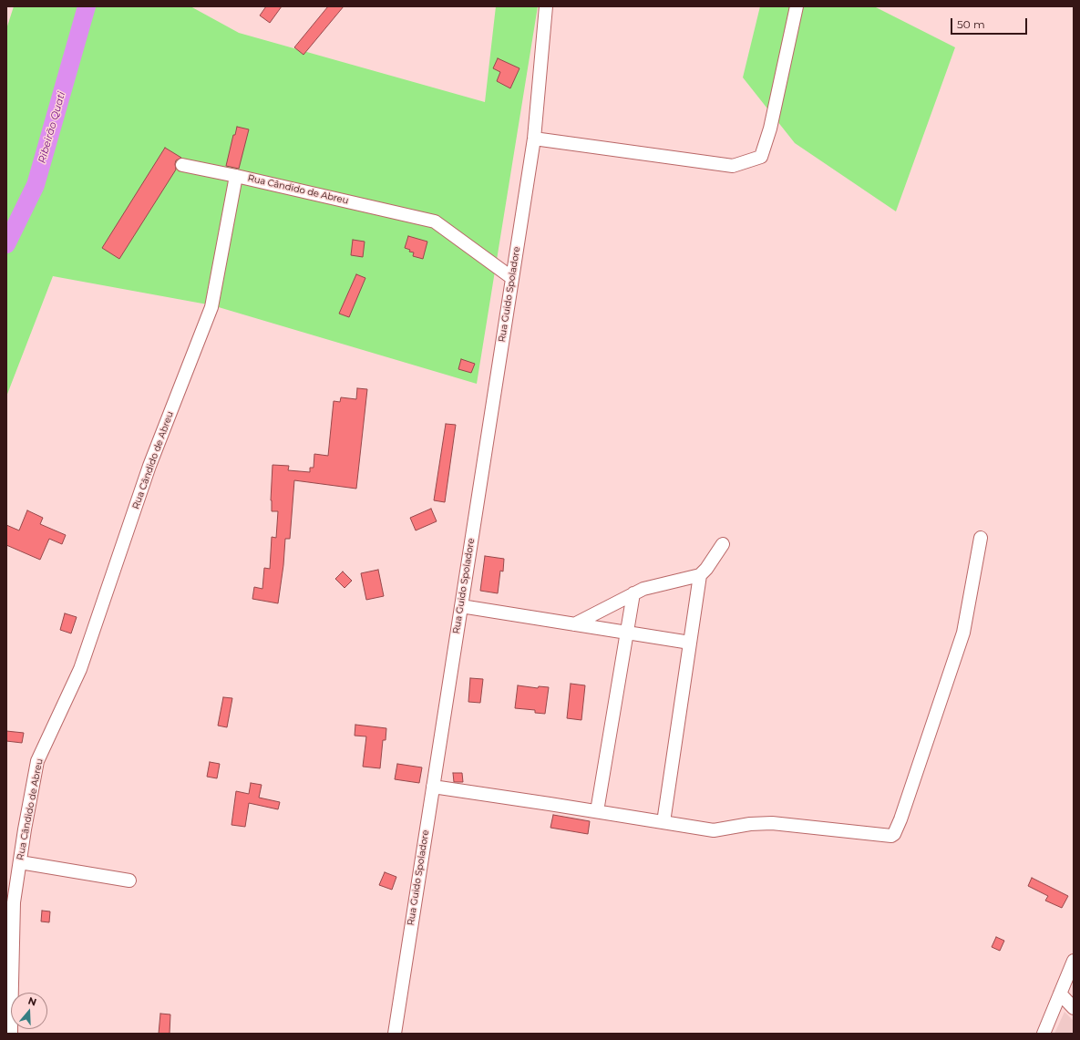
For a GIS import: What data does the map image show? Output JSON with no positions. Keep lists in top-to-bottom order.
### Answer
{
  "streets": {
    "street": ["Rua Cândido de Abreu", "Rua Guido Spoladore"]
  },
  "crossings": [
    ["Rua Cândido de Abreu", "Rua Guido Spoladore"]
  ],
  "water": ["Ribeirão Quati"],
  "scale_bar": "50 m",
  "north": "top"
}
